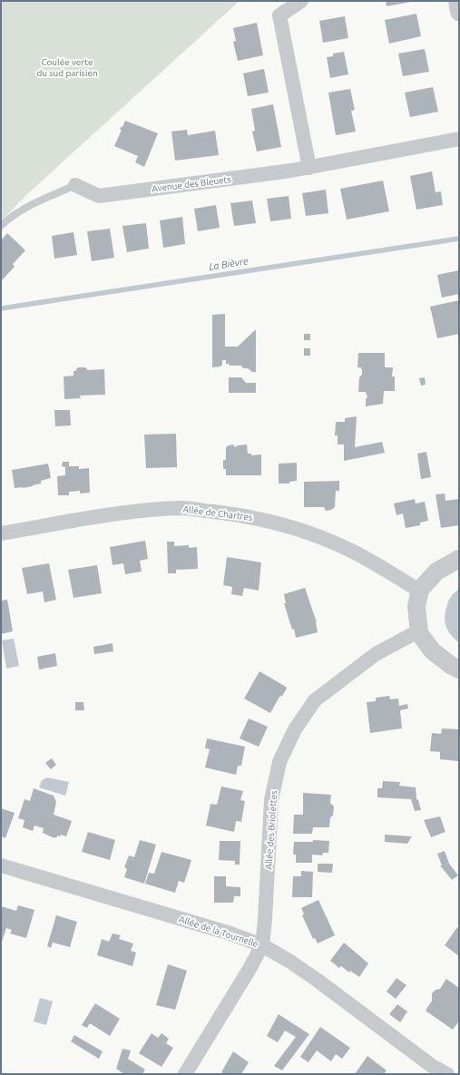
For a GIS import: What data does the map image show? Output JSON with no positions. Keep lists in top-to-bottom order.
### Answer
{
  "streets": {
    "street": [
      "Avenue des Bleuets",
      "Allée de Chartres",
      "Allée des Briolettes",
      "Allée de la Tournelle"
    ]
  },
  "crossings": [
    ["Allée des Briolettes", "Allée de la Tournelle"]
  ],
  "water": ["La Bièvre"],
  "parks": ["Coulée verte du sud parisien"]
}
